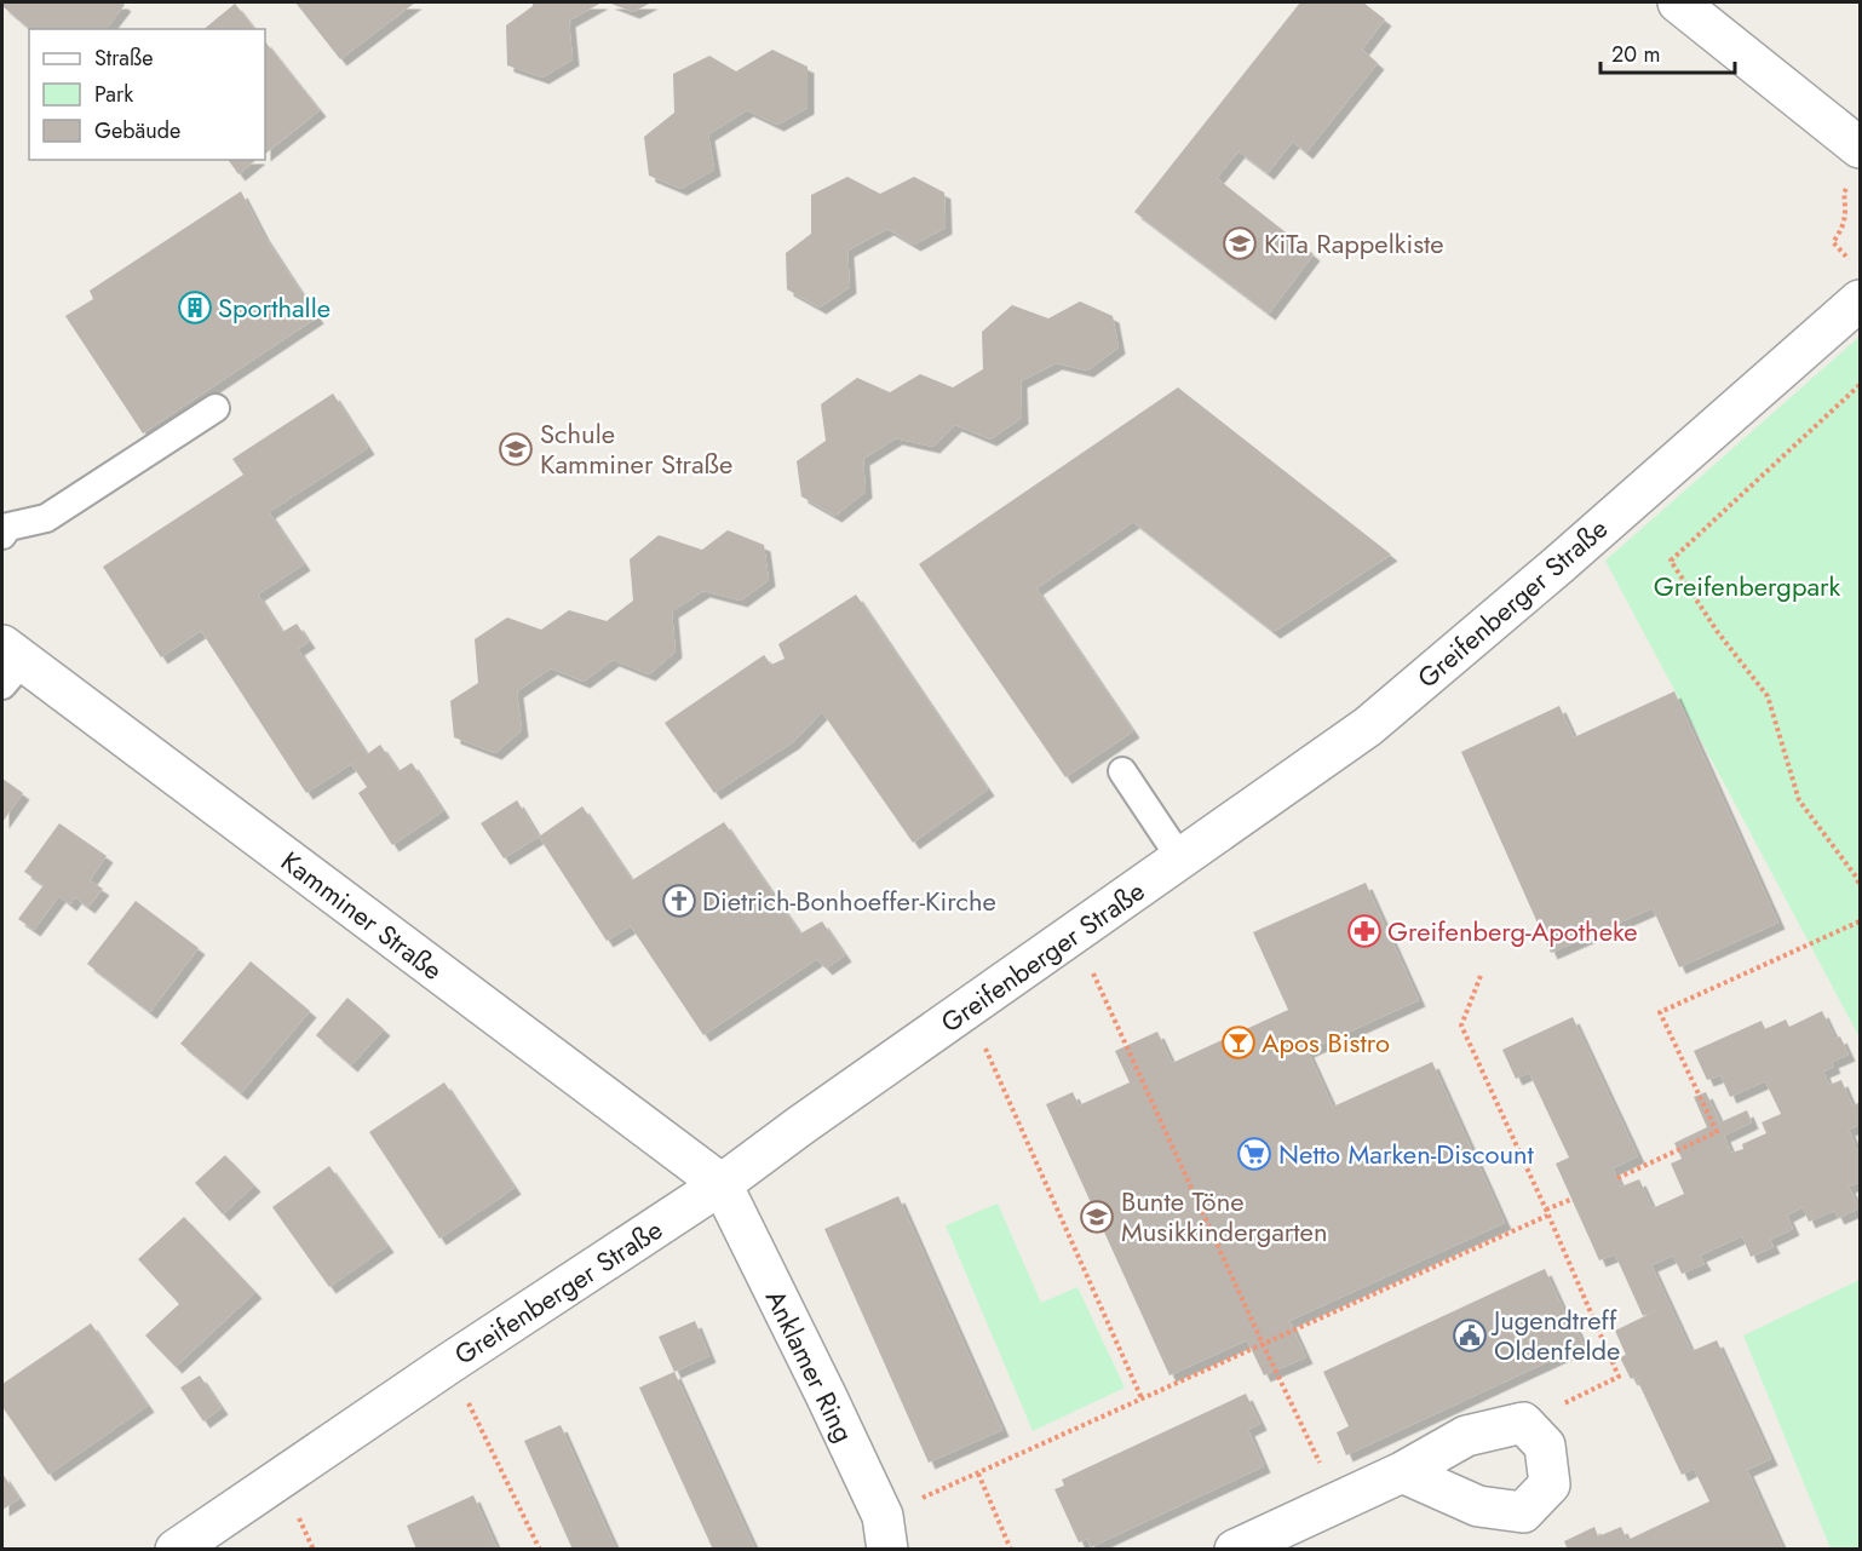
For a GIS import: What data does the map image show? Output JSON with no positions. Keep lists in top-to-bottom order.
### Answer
{
  "streets": {
    "street": ["Greifenberger Straße", "Kamminer Straße", "Anklamer Ring"]
  },
  "crossings": [
    ["Greifenberger Straße", "Kamminer Straße"],
    ["Greifenberger Straße", "Anklamer Ring"],
    ["Kamminer Straße", "Anklamer Ring"]
  ],
  "parks": ["Greifenbergpark"],
  "places": {
    "school or university": ["KiTa Rappelkiste", "Schule Kamminer Straße", "Bunte Töne Musikkindergarten"],
    "building": ["Sporthalle"],
    "church": ["Dietrich-Bonhoeffer-Kirche"],
    "pharmacy": ["Greifenberg-Apotheke"],
    "bar": ["Apos Bistro"],
    "supermarket": ["Netto Marken-Discount"],
    "public building": ["Jugendtreff Oldenfelde"]
  },
  "legend": ["Straße", "Park", "Gebäude"],
  "scale_bar": "20 m"
}
